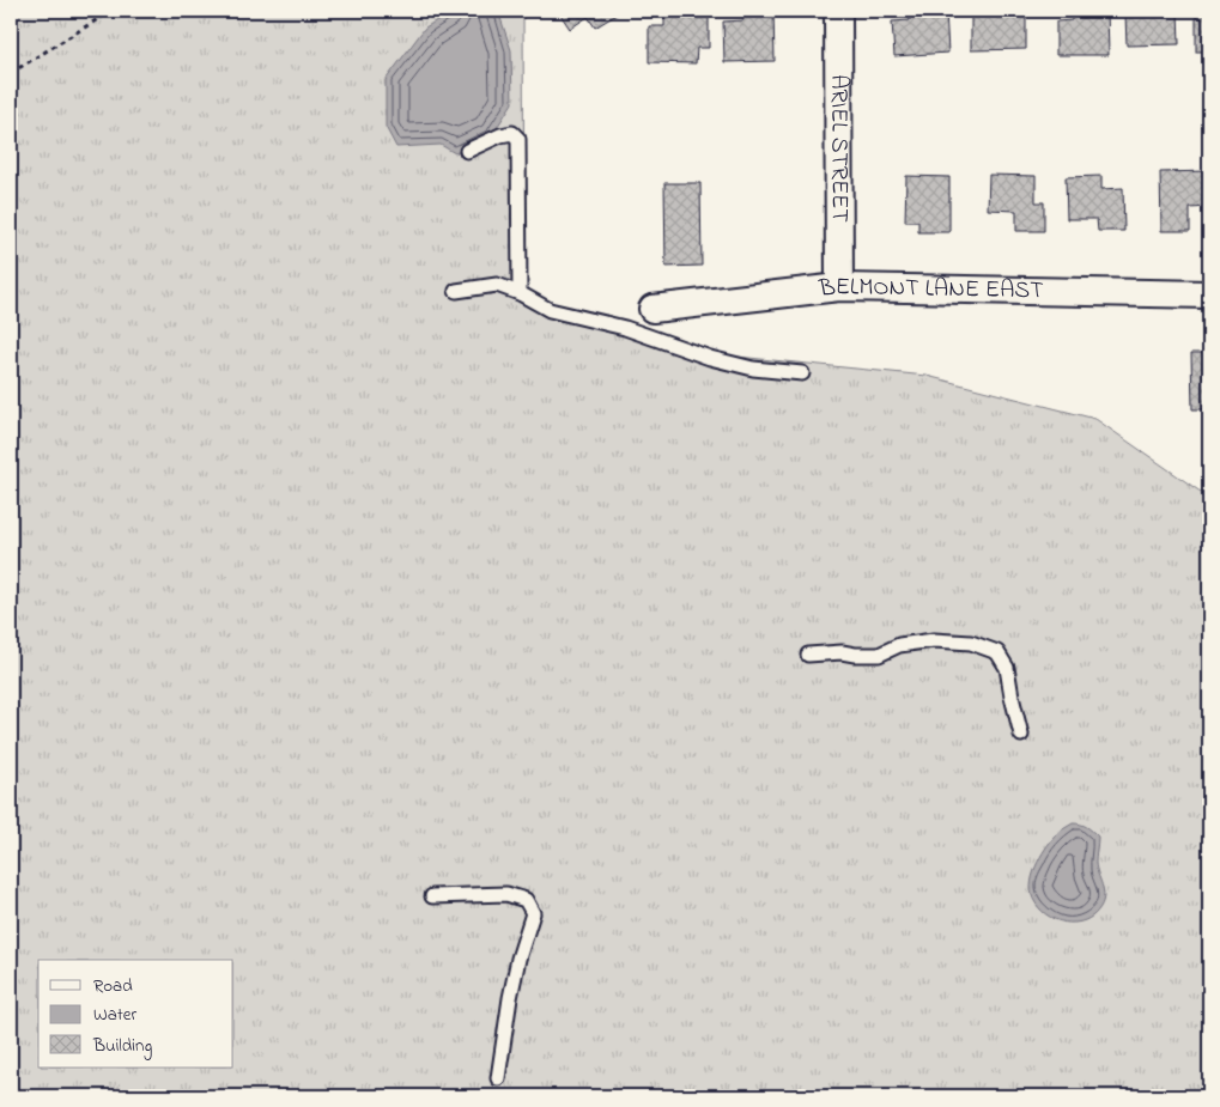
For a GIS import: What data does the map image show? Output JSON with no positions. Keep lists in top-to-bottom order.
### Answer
{
  "streets": {
    "street": ["ARIEL STREET", "BELMONT LANE EAST"]
  },
  "crossings": [
    ["ARIEL STREET", "BELMONT LANE EAST"]
  ],
  "legend": ["Road", "Water", "Building"]
}
